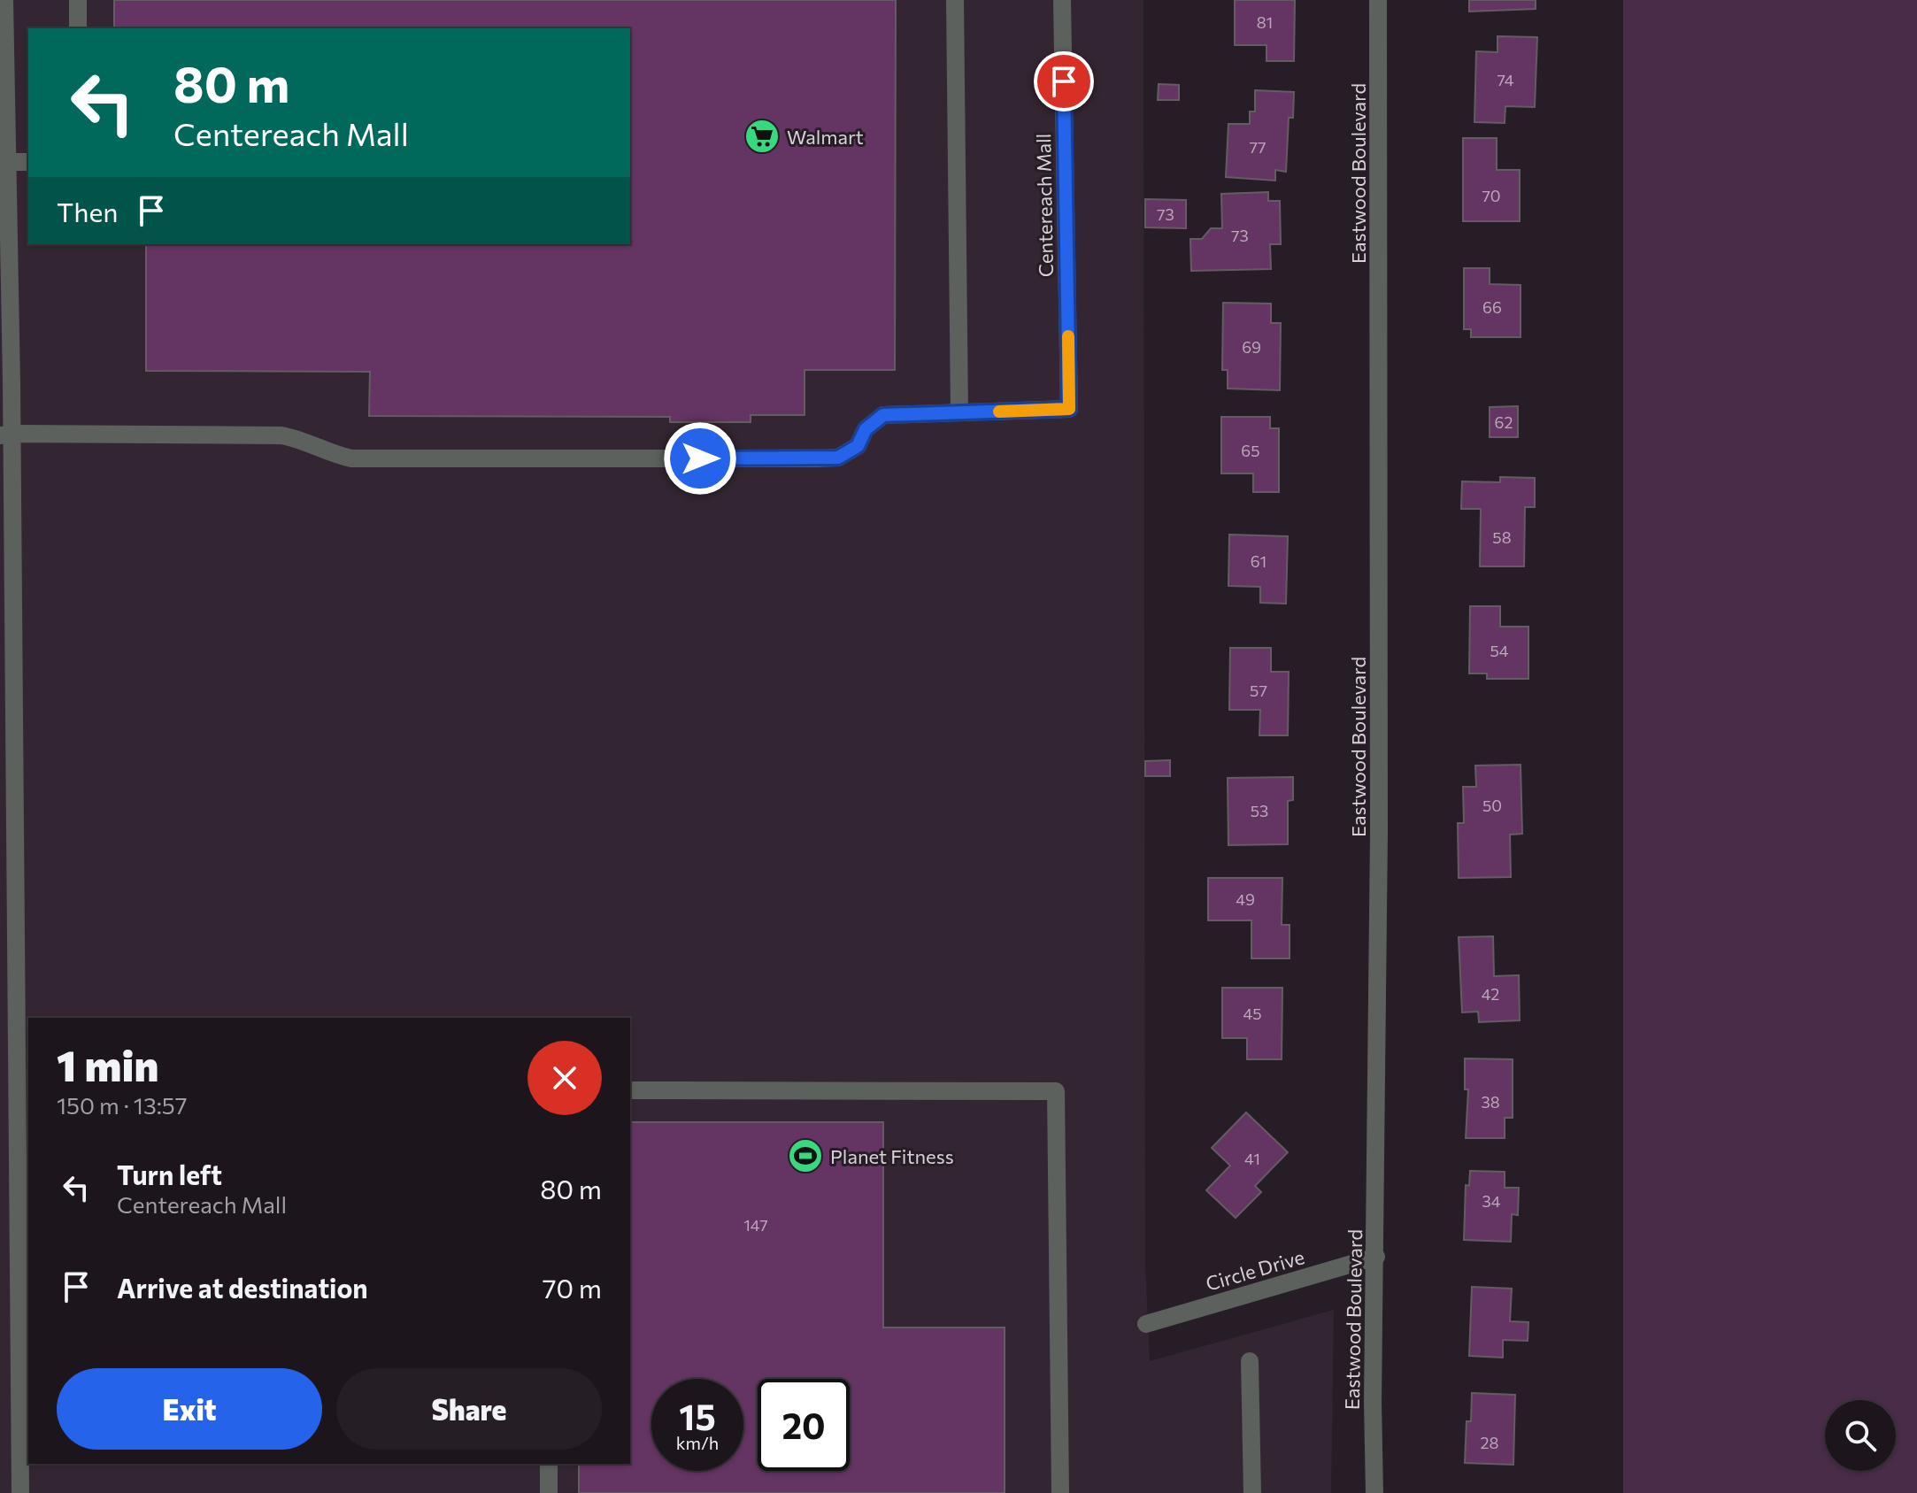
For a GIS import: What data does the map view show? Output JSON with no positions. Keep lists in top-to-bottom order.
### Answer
{
  "streets": {
    "street": ["Eastwood Boulevard", "Centereach Mall", "Circle Drive"]
  },
  "crossings": [
    ["Eastwood Boulevard", "Circle Drive"]
  ],
  "places": {
    "supermarket": ["Walmart"],
    "sports": ["Planet Fitness"]
  },
  "house_numbers": [
    "81",
    "74",
    "77",
    "70",
    "73",
    "73",
    "66",
    "69",
    "62",
    "65",
    "58",
    "61",
    "54",
    "57",
    "50",
    "53",
    "49",
    "42",
    "45",
    "38",
    "41",
    "34",
    "147",
    "28"
  ],
  "page": {
    "turn": ["80 m", "Centereach Mall"],
    "then": "Then",
    "heading": ["1 min", "150 m · 13:57"],
    "list": [
      {
        "name": "Turn left",
        "note": "Centereach Mall",
        "value": "80 m"
      },
      {
        "name": "Arrive at destination",
        "value": "70 m"
      }
    ],
    "buttons": ["Exit", "Share"],
    "speed": "15 km/h",
    "limit": "20"
  }
}
